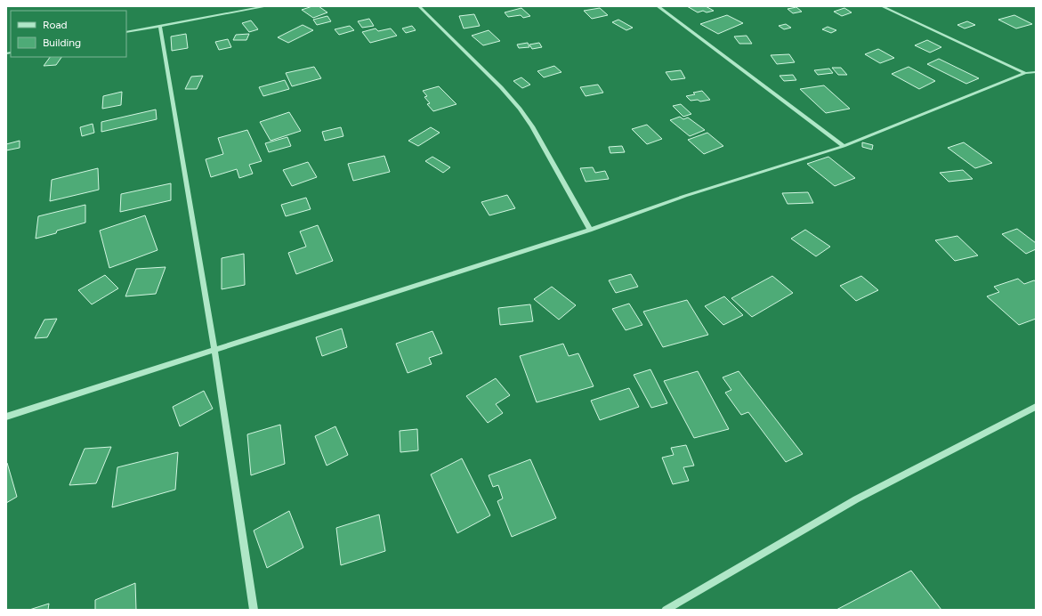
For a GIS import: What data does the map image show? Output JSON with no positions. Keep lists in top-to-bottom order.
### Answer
{
  "legend": ["Road", "Building"]
}
